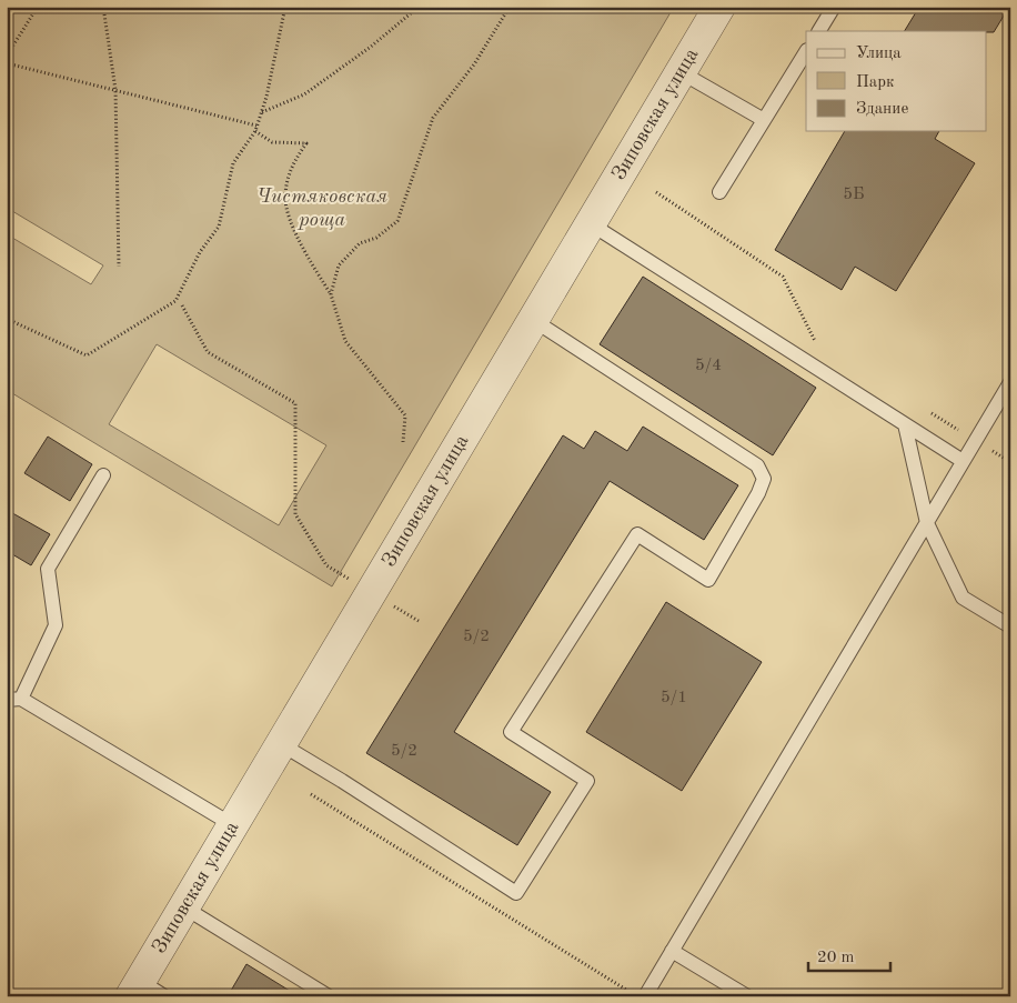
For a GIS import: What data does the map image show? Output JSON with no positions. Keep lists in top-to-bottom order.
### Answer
{
  "streets": {
    "street": ["Зиповская улица"]
  },
  "parks": ["Чистяковская роща"],
  "house_numbers": [
    "5Б",
    "5/4",
    "5/2",
    "5/1",
    "5/2"
  ],
  "legend": ["Улица", "Парк", "Здание"],
  "scale_bar": "20 m"
}
